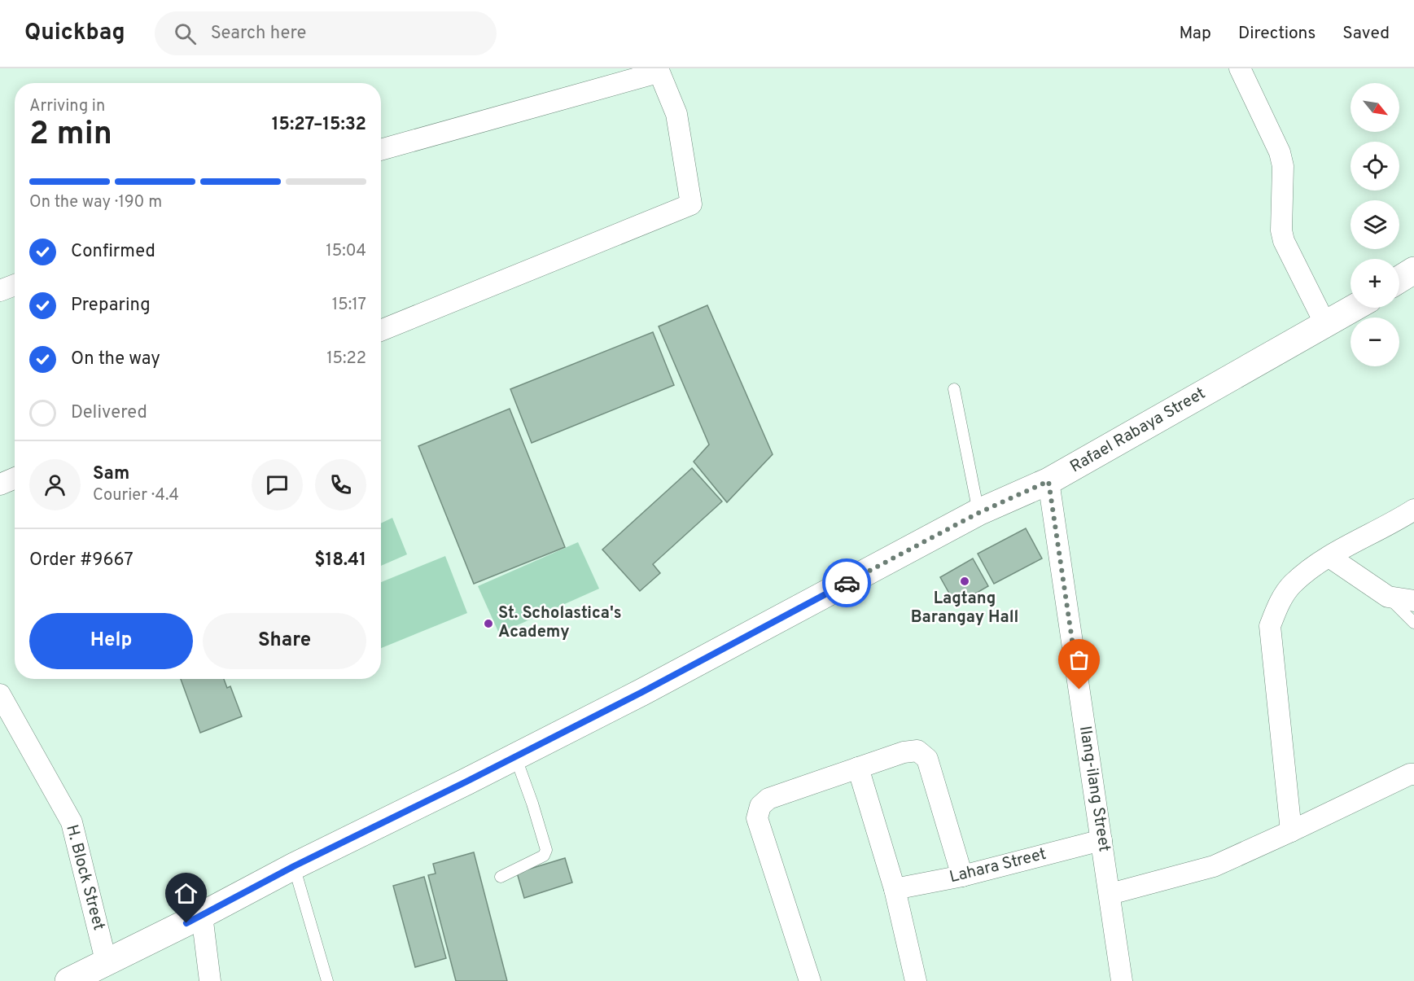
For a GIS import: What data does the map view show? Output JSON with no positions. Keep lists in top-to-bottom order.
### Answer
{
  "streets": {
    "main road": ["Rafael Rabaya Street"],
    "street": ["Ilang-ilang Street", "Lahara Street", "H. Block Street"]
  },
  "crossings": [
    ["Rafael Rabaya Street", "Ilang-ilang Street"],
    ["Rafael Rabaya Street", "H. Block Street"],
    ["Ilang-ilang Street", "Lahara Street"]
  ],
  "places": ["Lagtang Barangay Hall", "St. Scholastica's Academy"],
  "north": "bottom right",
  "page": {
    "header": "Quickbag",
    "search": "Search here",
    "nav": ["Map", "Directions", "Saved"],
    "map_buttons": ["+", "−"],
    "heading": ["2 min", "Arriving in", "15:27–15:32"],
    "panel": [
      "Sam",
      "Courier · 4.4",
      "Order #9667",
      "$18.41"
    ],
    "bar": "On the way · 190 m",
    "list": [
      ["Confirmed", "15:04"],
      ["Preparing", "15:17"],
      ["On the way", "15:22"],
      "Delivered"
    ],
    "buttons": ["Help", "Share"]
  }
}
